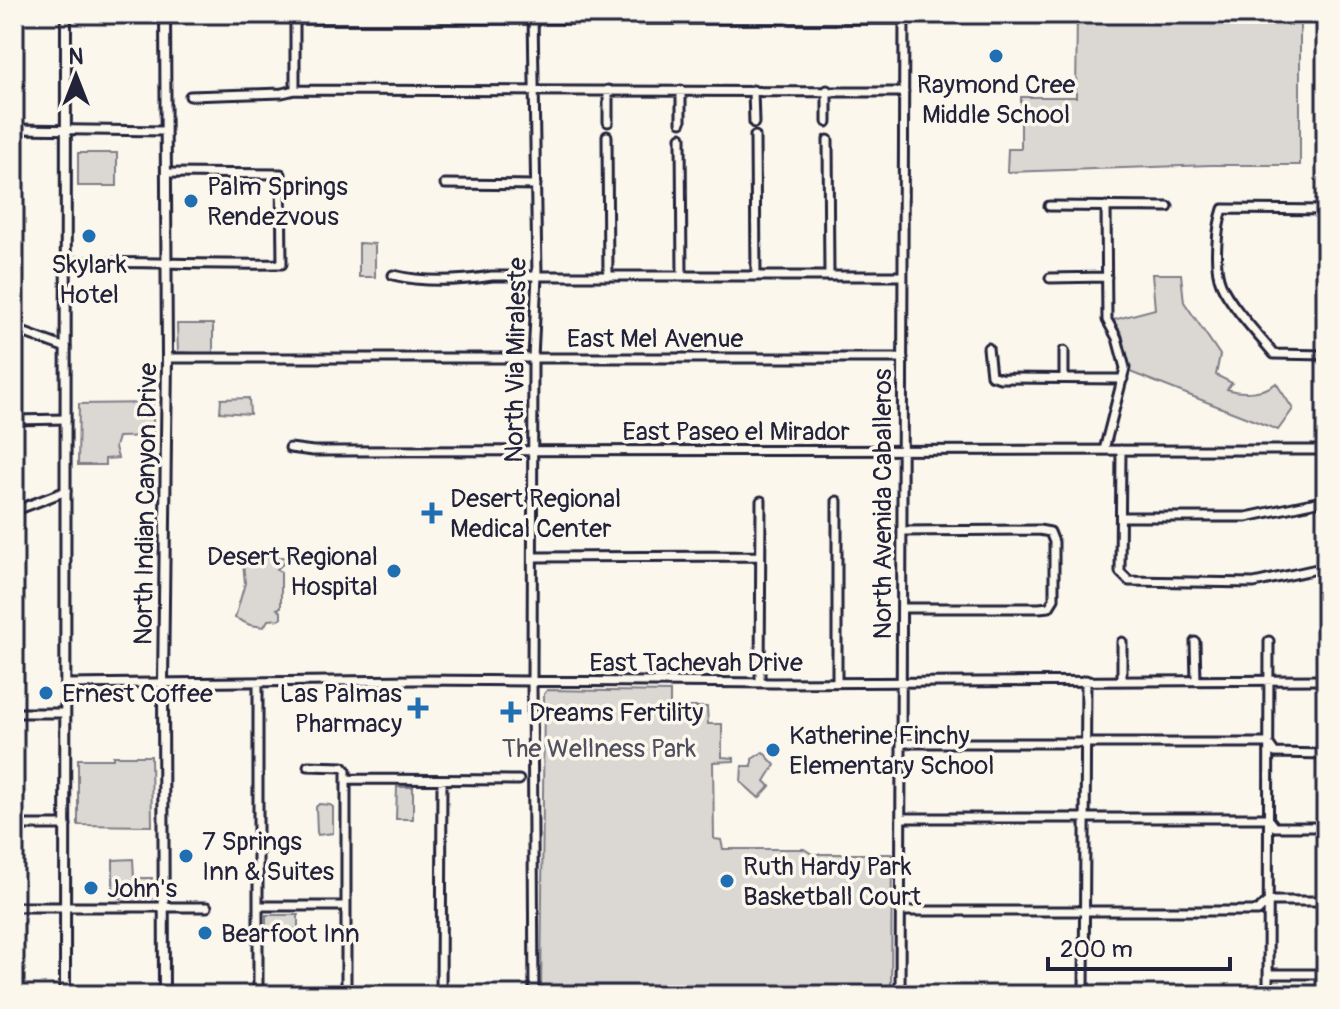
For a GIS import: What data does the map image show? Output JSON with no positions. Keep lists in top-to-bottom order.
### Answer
{
  "streets": {
    "main road": ["North Indian Canyon Drive"],
    "street": [
      "East Mel Avenue",
      "North Via Miraleste",
      "East Paseo el Mirador",
      "North Avenida Caballeros",
      "East Tachevah Drive"
    ]
  },
  "crossings": [
    ["East Mel Avenue", "North Via Miraleste"],
    ["East Mel Avenue", "North Indian Canyon Drive"],
    ["East Mel Avenue", "North Avenida Caballeros"],
    ["North Via Miraleste", "East Paseo el Mirador"],
    ["North Via Miraleste", "East Tachevah Drive"],
    ["East Paseo el Mirador", "North Avenida Caballeros"],
    ["North Indian Canyon Drive", "East Tachevah Drive"],
    ["North Avenida Caballeros", "East Tachevah Drive"]
  ],
  "parks": ["The Wellness Park"],
  "places": {
    "other": [
      "Raymond Cree Middle School",
      "Palm Springs Rendezvous",
      "Skylark Hotel",
      "Desert Regional Hospital",
      "Ernest Coffee",
      "Katherine Finchy Elementary School",
      "7 Springs Inn & Suites",
      "Ruth Hardy Park Basketball Court",
      "John's",
      "Bearfoot Inn"
    ],
    "health": ["Desert Regional Medical Center", "Las Palmas Pharmacy", "Dreams Fertility"]
  },
  "scale_bar": "200 m",
  "north": "top"
}
